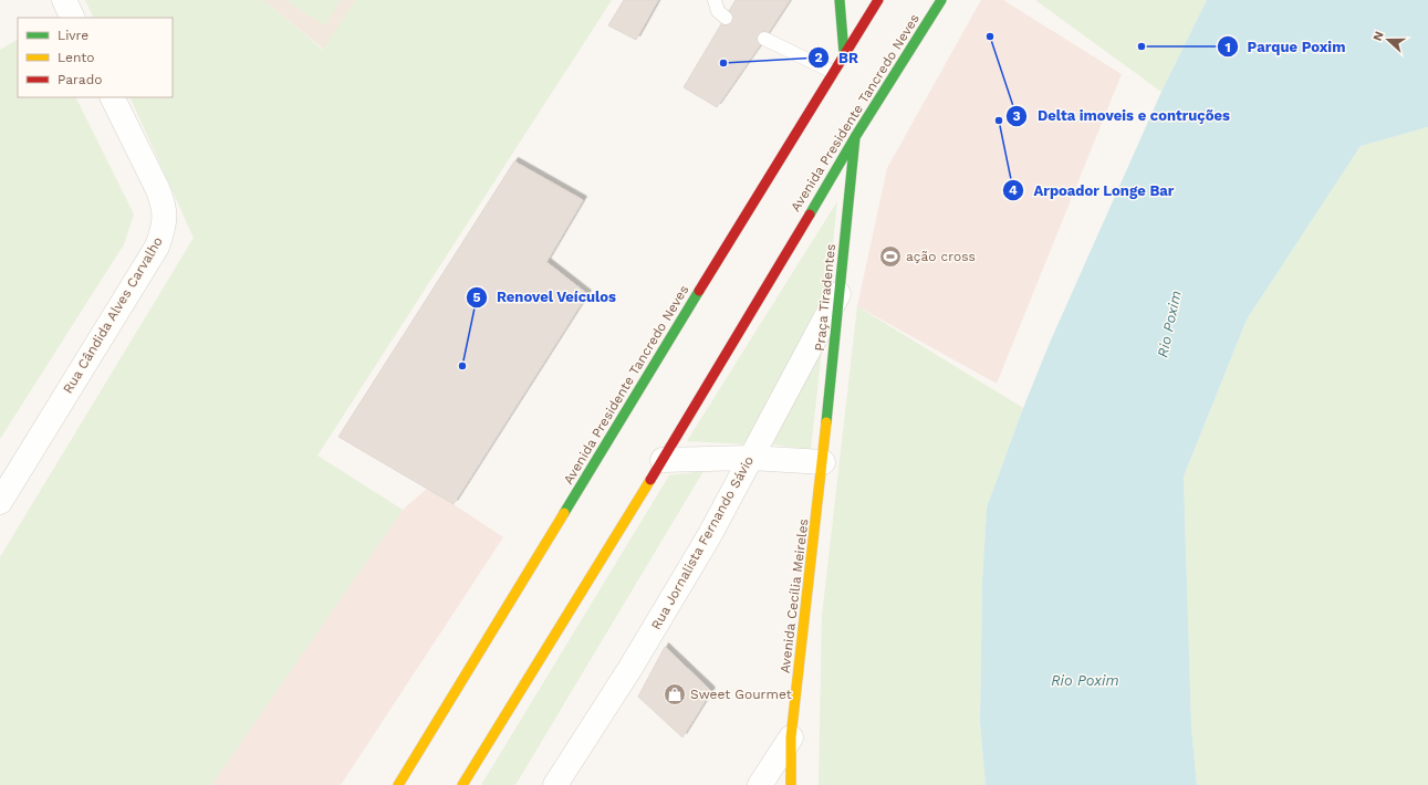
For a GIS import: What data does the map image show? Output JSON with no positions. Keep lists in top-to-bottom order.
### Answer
{
  "streets": {
    "main road": ["Avenida Presidente Tancredo Neves", "Praça Tiradentes", "Avenida Cecília Meireles"],
    "street": ["Rua Cândida Alves Carvalho", "Rua Jornalista Fernando Sávio"]
  },
  "crossings": [
    ["Avenida Presidente Tancredo Neves", "Praça Tiradentes"],
    ["Praça Tiradentes", "Rua Jornalista Fernando Sávio"],
    ["Praça Tiradentes", "Avenida Cecília Meireles"]
  ],
  "water": ["Rio Poxim"],
  "places": {
    "other": [
      "Delta imoveis e contruções",
      "Parque Poxim",
      "BR",
      "Arpoador Longe Bar",
      "Renovel Veículos"
    ],
    "sports": ["ação cross"],
    "shop": ["Sweet Gourmet"]
  },
  "legend": ["Livre", "Lento", "Parado"],
  "north": "left"
}
